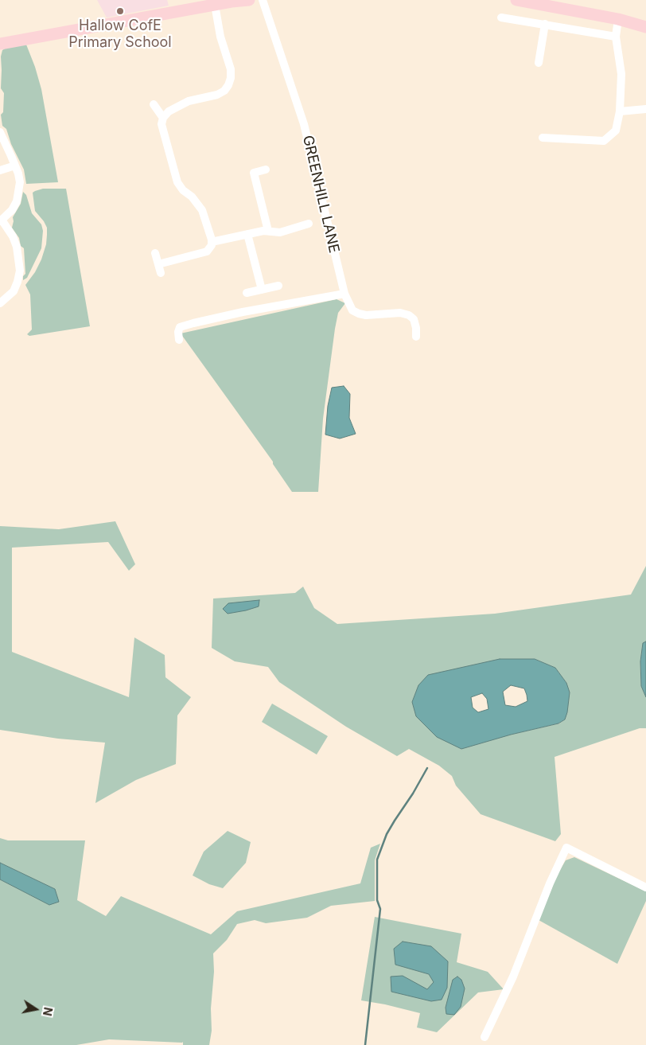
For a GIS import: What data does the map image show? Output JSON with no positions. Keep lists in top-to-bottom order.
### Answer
{
  "streets": {
    "street": ["GREENHILL LANE"]
  },
  "places": ["Hallow CofE Primary School"],
  "north": "right"
}
